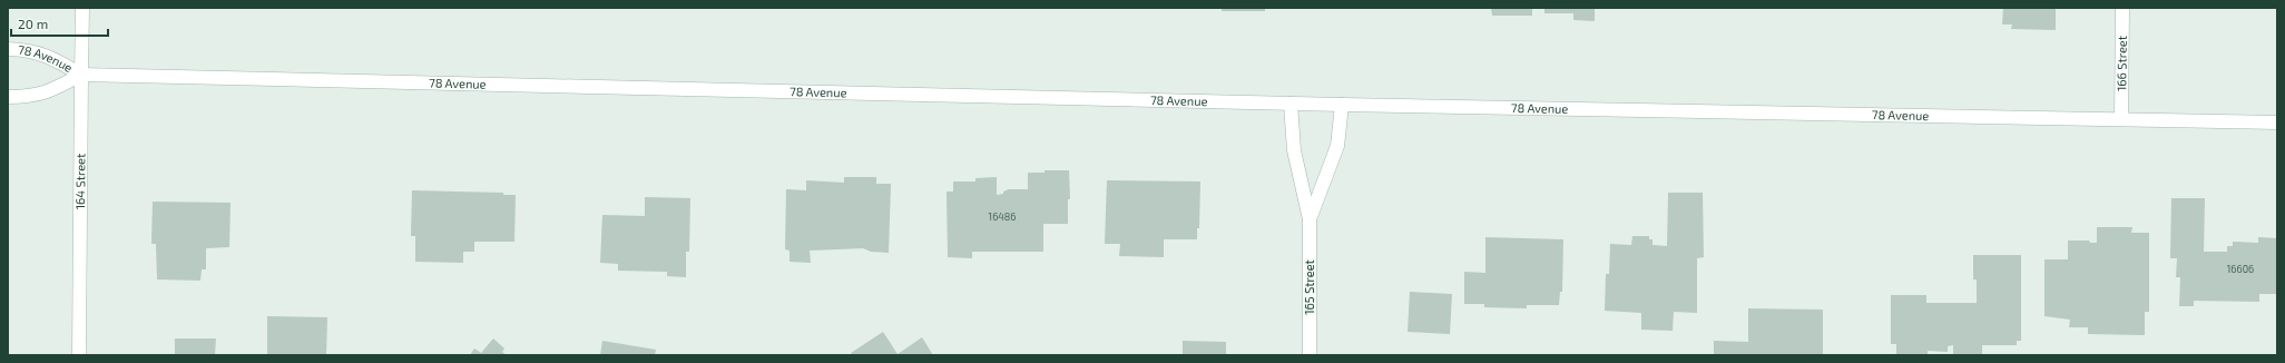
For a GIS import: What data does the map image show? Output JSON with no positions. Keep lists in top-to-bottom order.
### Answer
{
  "streets": {
    "street": [
      "78 Avenue",
      "166 Street",
      "164 Street",
      "165 Street"
    ]
  },
  "crossings": [
    ["78 Avenue", "166 Street"],
    ["78 Avenue", "164 Street"],
    ["78 Avenue", "165 Street"]
  ],
  "house_numbers": ["16486", "16606"],
  "scale_bar": "20 m"
}
